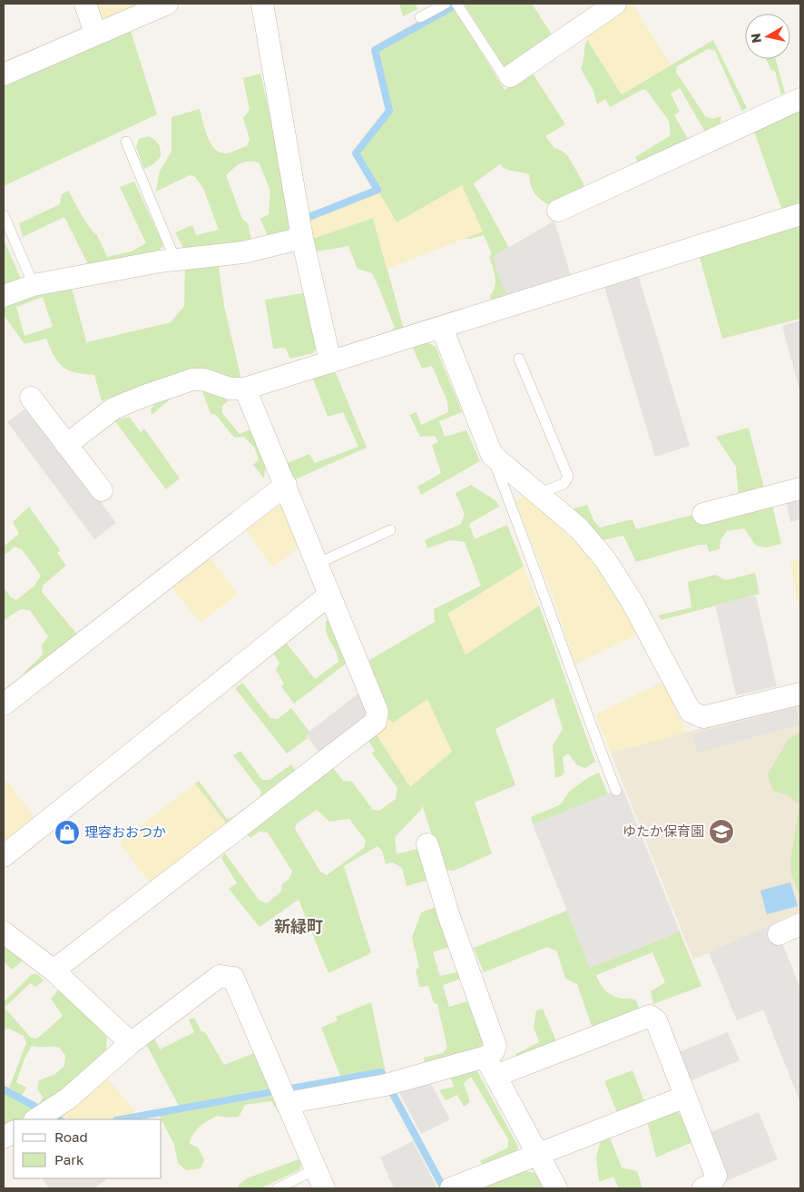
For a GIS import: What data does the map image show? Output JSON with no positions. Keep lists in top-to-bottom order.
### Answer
{
  "districts": ["新緑町"],
  "places": {
    "school or university": ["ゆたか保育園"],
    "shop": ["理容おおつか"]
  },
  "legend": ["Road", "Park"],
  "north": "left"
}
